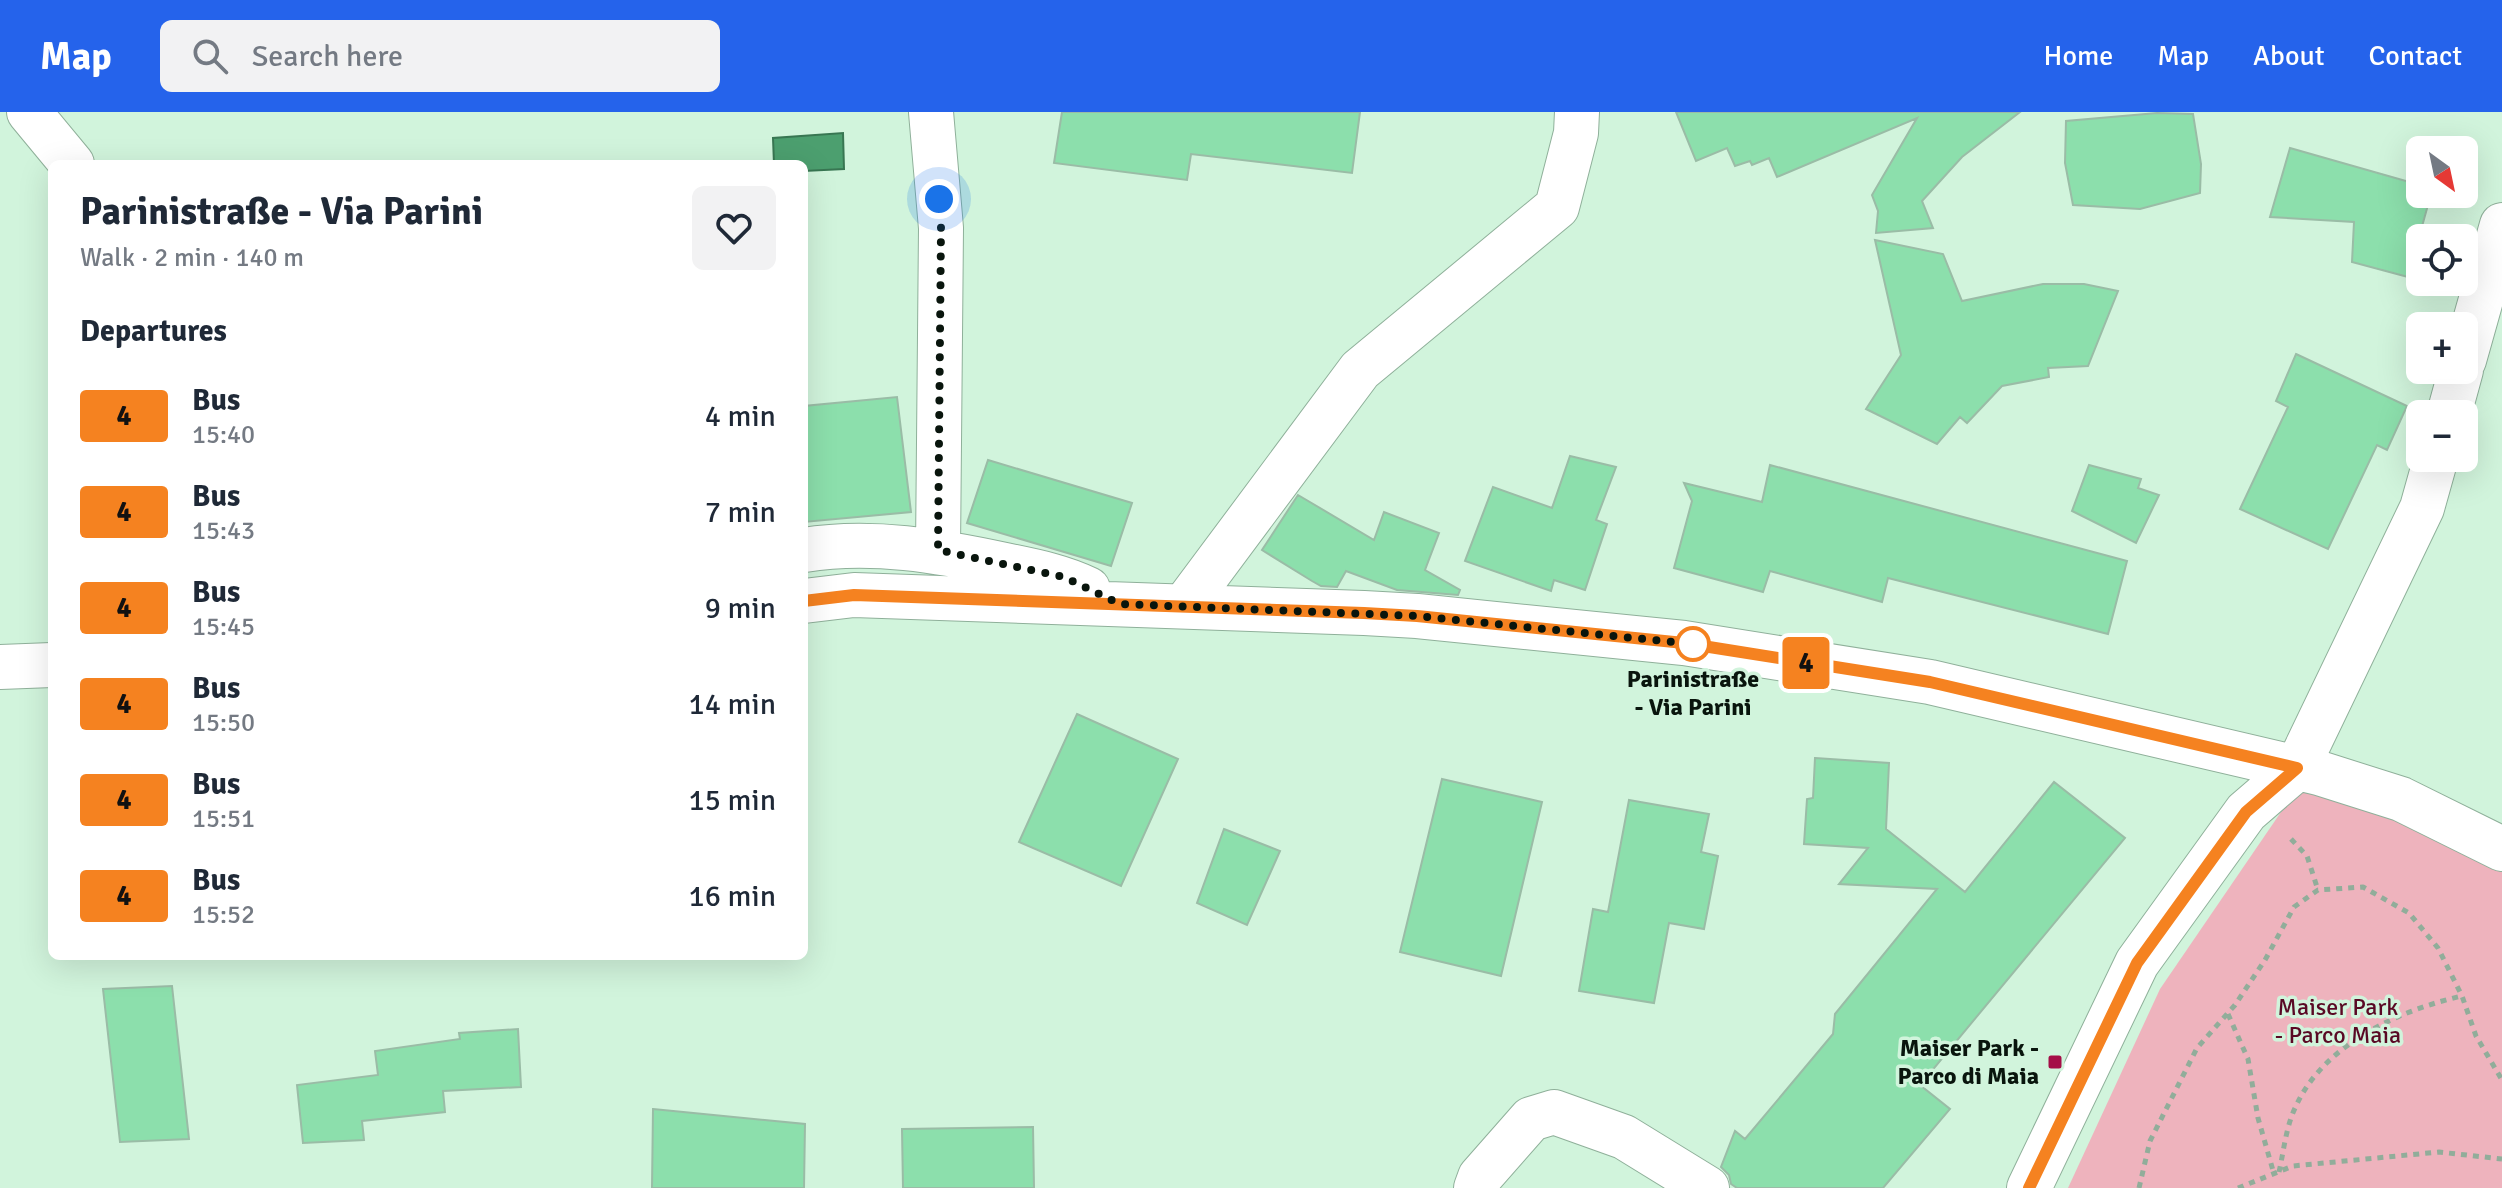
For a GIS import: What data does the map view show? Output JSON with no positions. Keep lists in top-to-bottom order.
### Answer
{
  "parks": ["Maiser Park - Parco Maia"],
  "places": {
    "other": ["Parinistraße - Via Parini"],
    "transit": ["Maiser Park - Parco di Maia"]
  },
  "lines": ["bus line 4"],
  "north": "bottom right",
  "page": {
    "header": "Map",
    "search": "Search here",
    "nav": [
      "Home",
      "Map",
      "About",
      "Contact"
    ],
    "on_map": "4",
    "map_buttons": ["+", "−"],
    "heading": [
      ["Parinistraße - Via Parini", "Walk · 2 min · 140 m"],
      "Departures"
    ],
    "list": [
      {
        "mark": "4",
        "name": "Bus",
        "note": "15:40",
        "value": "4 min"
      },
      {
        "mark": "4",
        "name": "Bus",
        "note": "15:43",
        "value": "7 min"
      },
      {
        "mark": "4",
        "name": "Bus",
        "note": "15:45",
        "value": "9 min"
      },
      {
        "mark": "4",
        "name": "Bus",
        "note": "15:50",
        "value": "14 min"
      },
      {
        "mark": "4",
        "name": "Bus",
        "note": "15:51",
        "value": "15 min"
      },
      {
        "mark": "4",
        "name": "Bus",
        "note": "15:52",
        "value": "16 min"
      }
    ]
  }
}
